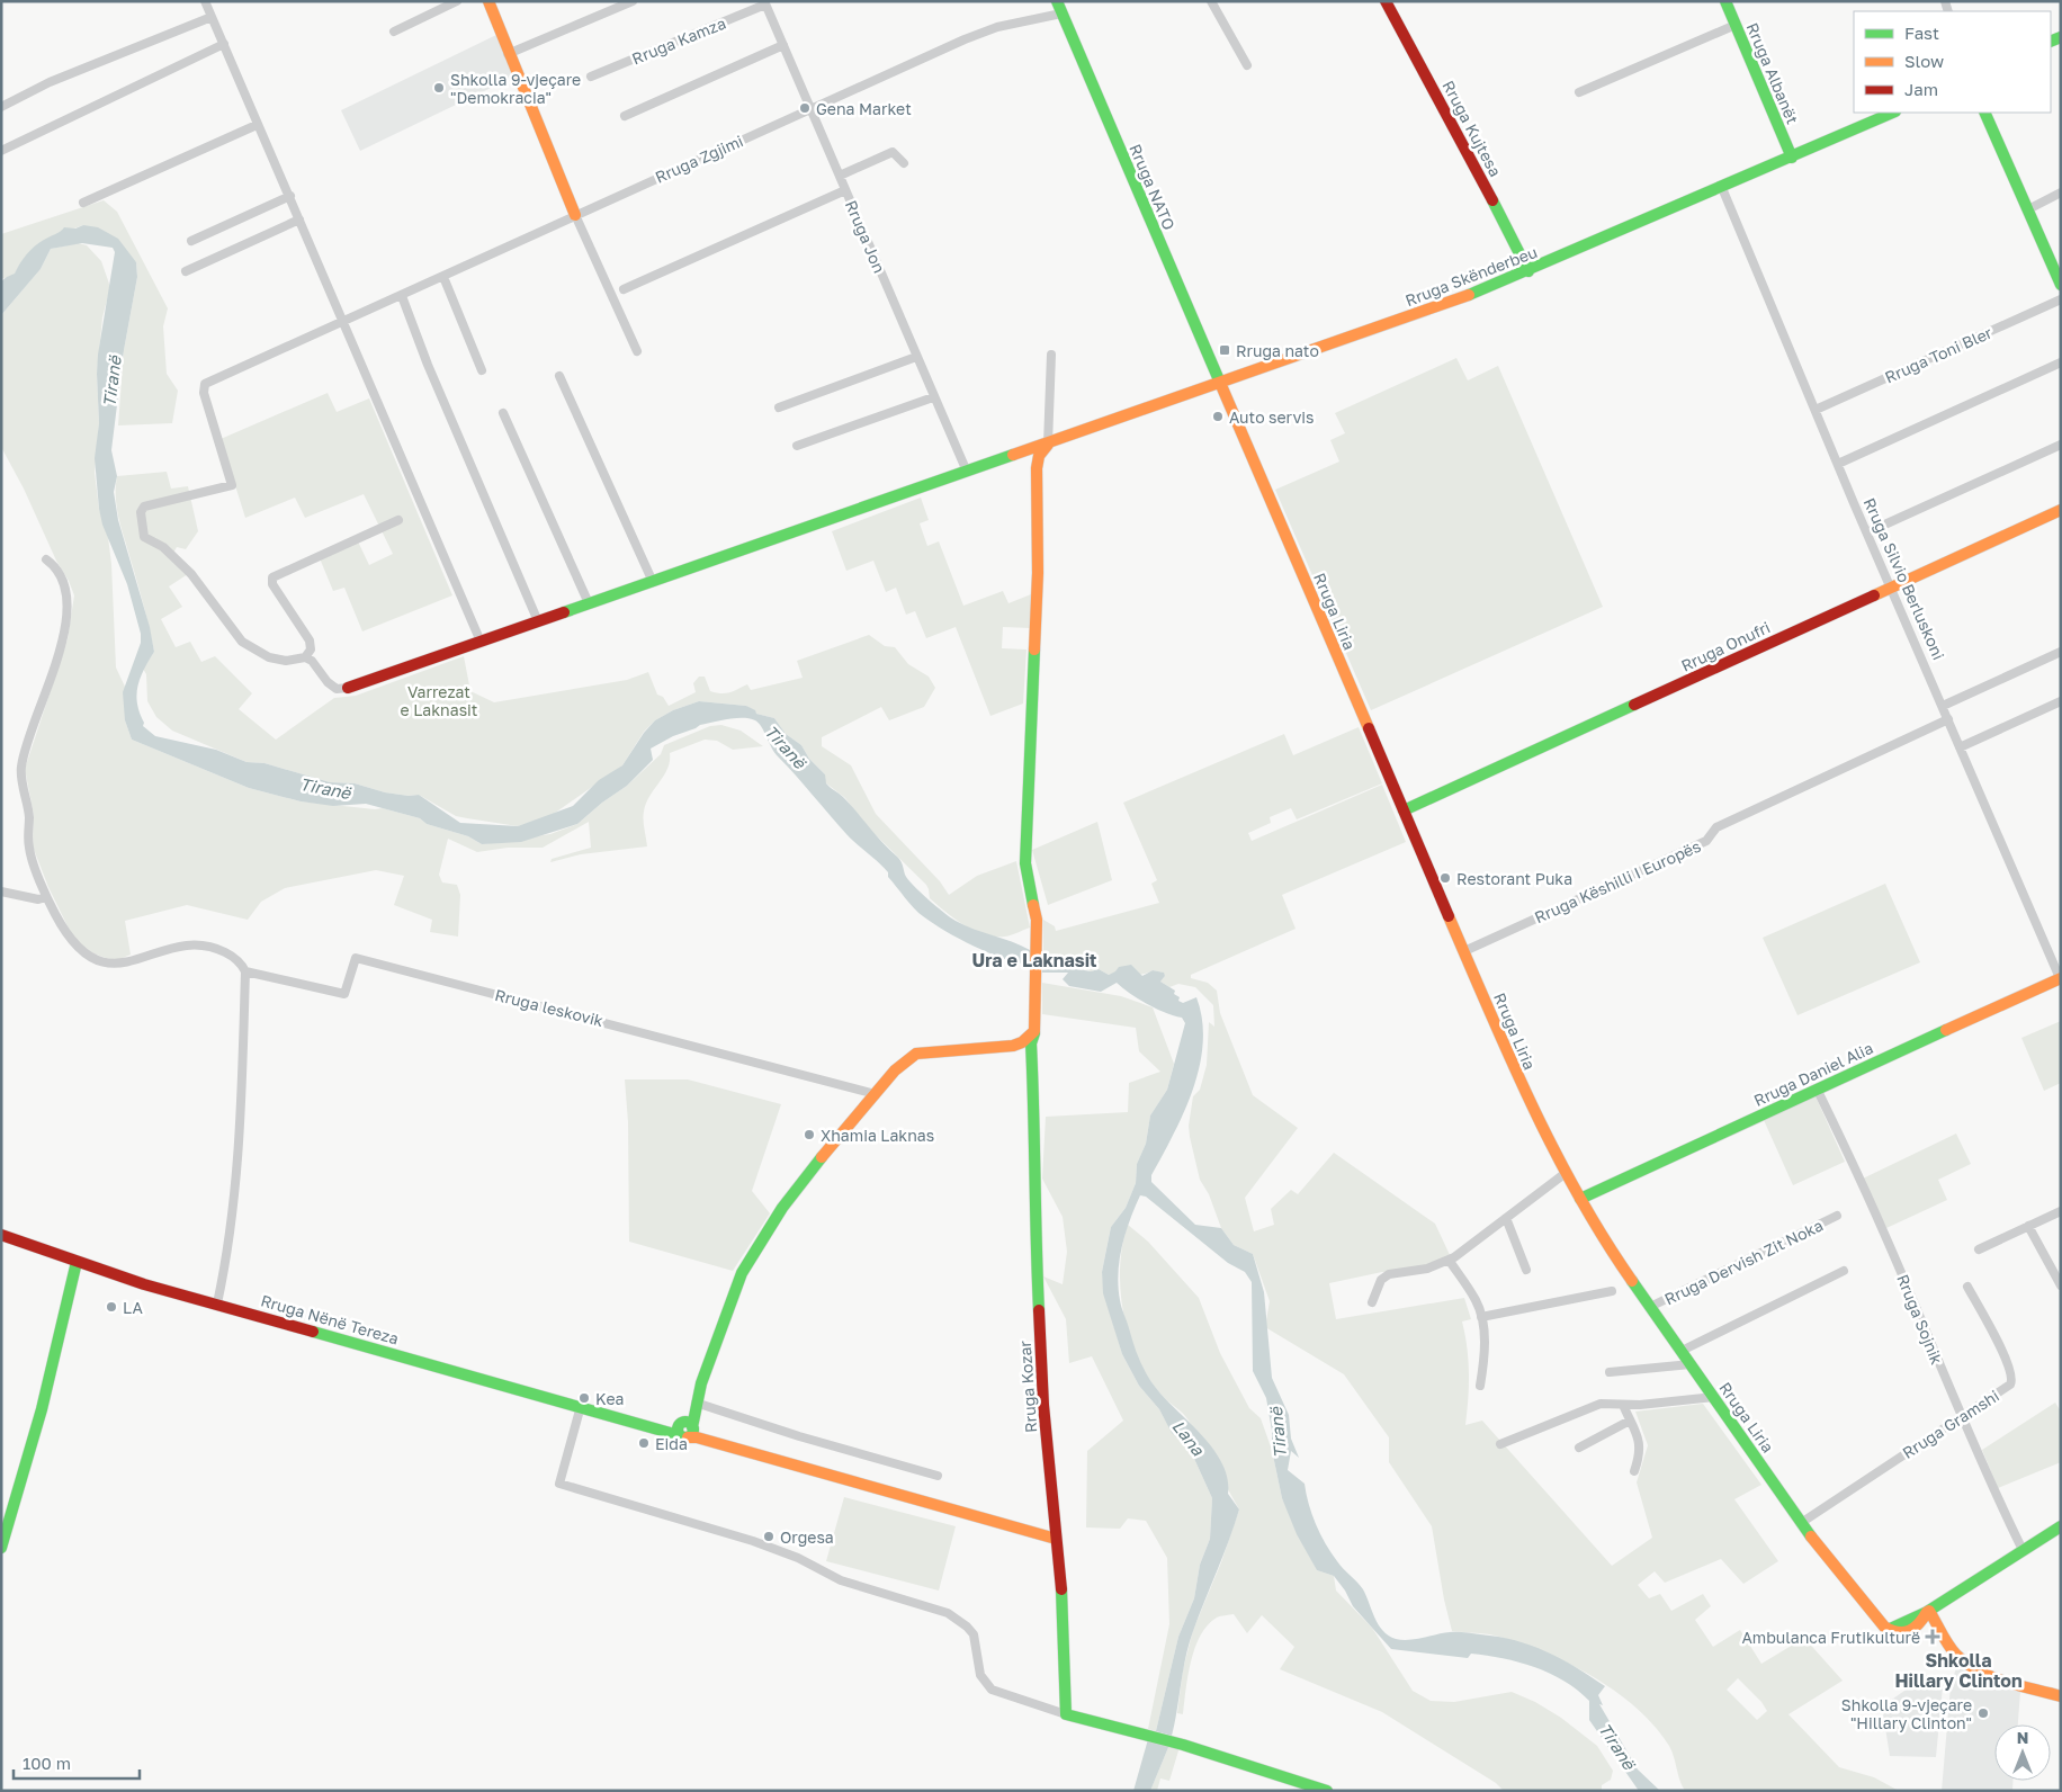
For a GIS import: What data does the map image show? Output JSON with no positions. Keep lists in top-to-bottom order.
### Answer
{
  "streets": {
    "main road": [
      "Rruga Albanët",
      "Rruga Kujtesa",
      "Rruga NATO",
      "Rruga Skënderbeu",
      "Rruga Liria",
      "Rruga Onufri",
      "Rruga Daniel Alia",
      "Rruga Nënë Tereza",
      "Rruga Kozar"
    ],
    "street": [
      "Rruga Kamza",
      "Rruga Zgjimi",
      "Rruga Jon",
      "Rruga Toni Bler",
      "Rruga Silvio Berluskoni",
      "Rruga Këshilli I Europës",
      "Rruga leskovik",
      "Rruga Dervish Zit Noka",
      "Rruga Sojnik",
      "Rruga Gramshi"
    ]
  },
  "crossings": [
    ["Rruga Kamza", "Rruga Jon"],
    ["Rruga Albanët", "Rruga Skënderbeu"],
    ["Rruga Kujtesa", "Rruga Skënderbeu"],
    ["Rruga Zgjimi", "Rruga NATO"],
    ["Rruga Zgjimi", "Rruga Jon"],
    ["Rruga NATO", "Rruga Skënderbeu"],
    ["Rruga NATO", "Rruga Liria"],
    ["Rruga Jon", "Rruga Skënderbeu"],
    ["Rruga Skënderbeu", "Rruga Silvio Berluskoni"],
    ["Rruga Skënderbeu", "Rruga Liria"],
    ["Rruga Toni Bler", "Rruga Silvio Berluskoni"],
    ["Rruga Silvio Berluskoni", "Rruga Onufri"],
    ["Rruga Silvio Berluskoni", "Rruga Këshilli I Europës"],
    ["Rruga Silvio Berluskoni", "Rruga Daniel Alia"],
    ["Rruga Liria", "Rruga Onufri"],
    ["Rruga Liria", "Rruga Këshilli I Europës"],
    ["Rruga Liria", "Rruga Daniel Alia"],
    ["Rruga Liria", "Rruga Dervish Zit Noka"],
    ["Rruga Liria", "Rruga Gramshi"],
    ["Rruga Daniel Alia", "Rruga Sojnik"],
    ["Rruga Sojnik", "Rruga Gramshi"]
  ],
  "districts": ["Ura e Laknasit", "Shkolla Hillary Clinton"],
  "water": ["Tiranë", "Lana"],
  "parks": ["Varrezat e Laknasit"],
  "places": {
    "other": [
      "Shkolla 9-vjeçare \"Demokracia\"",
      "Gena Market",
      "Auto servis",
      "Restorant Puka",
      "Xhamia Laknas",
      "LA",
      "Kea",
      "Eida",
      "Orgesa",
      "Shkolla 9-vjeçare \"Hillary Clinton\""
    ],
    "transit": ["Rruga nato"],
    "health": ["Ambulanca Frutikulturë"]
  },
  "legend": ["Fast", "Slow", "Jam"],
  "scale_bar": "100 m",
  "north": "top"
}
